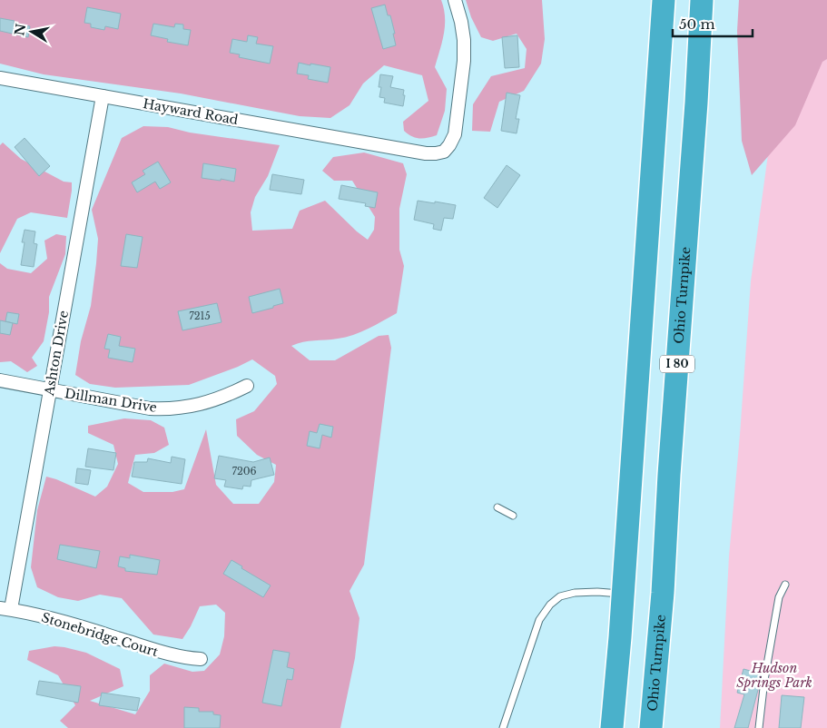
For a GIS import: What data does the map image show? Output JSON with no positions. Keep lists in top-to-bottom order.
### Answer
{
  "streets": {
    "highway": ["Ohio Turnpike", "I 80"],
    "street": [
      "Hayward Road",
      "Ashton Drive",
      "Dillman Drive",
      "Stonebridge Court"
    ]
  },
  "crossings": [
    ["Hayward Road", "Ashton Drive"],
    ["Ashton Drive", "Dillman Drive"],
    ["Ashton Drive", "Stonebridge Court"]
  ],
  "parks": ["Hudson Springs Park"],
  "house_numbers": ["7215", "7206"],
  "scale_bar": "50 m",
  "north": "left"
}
